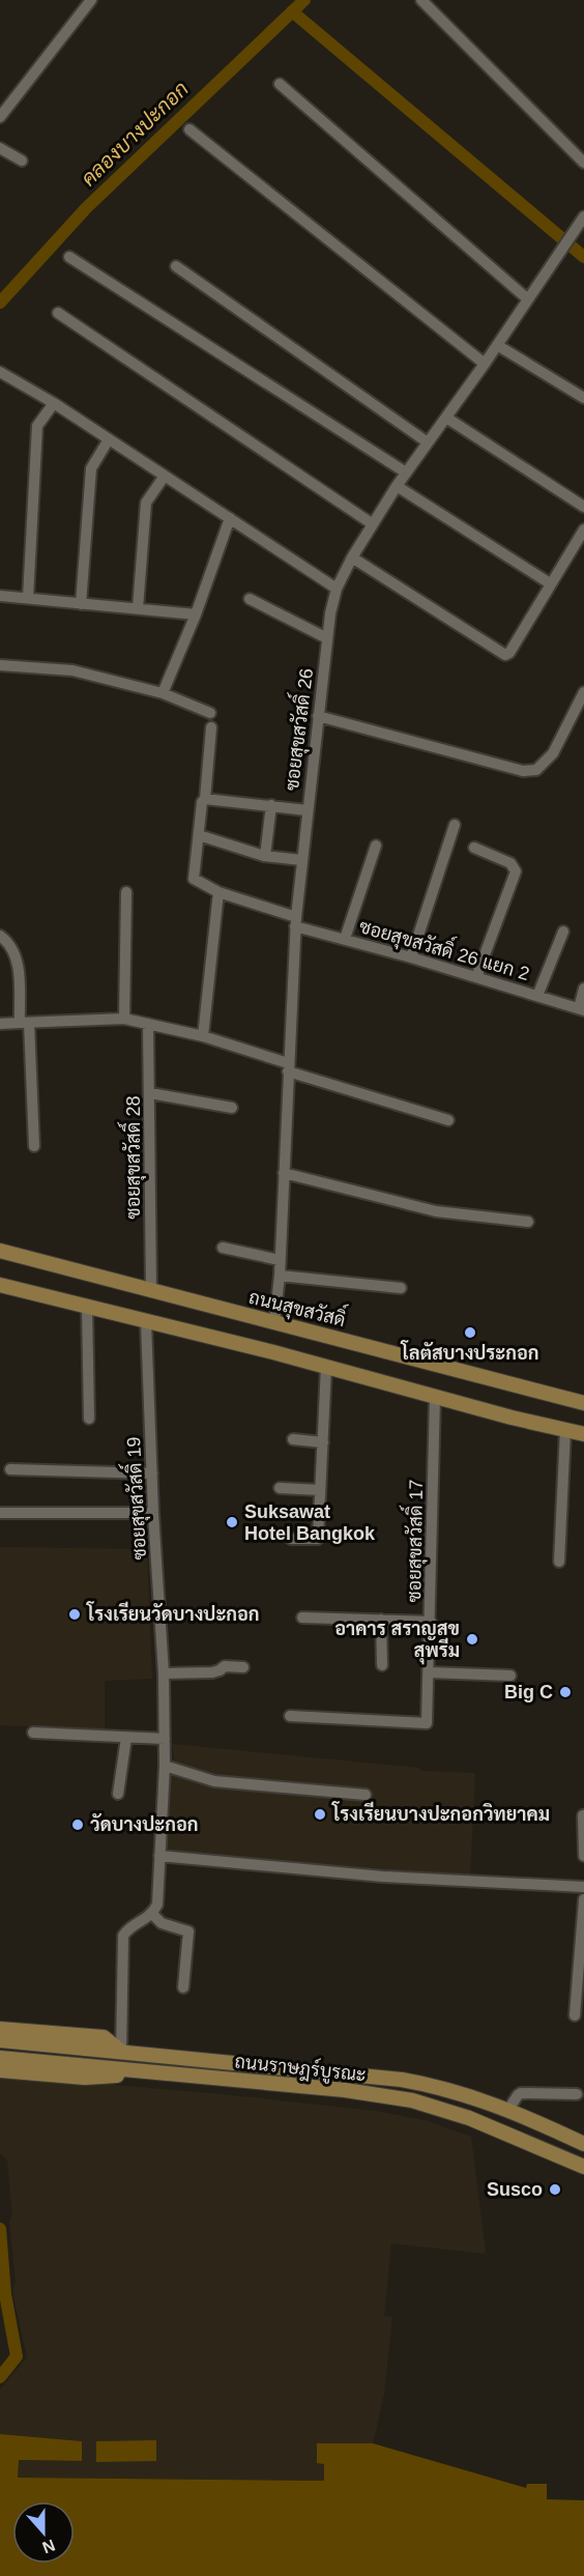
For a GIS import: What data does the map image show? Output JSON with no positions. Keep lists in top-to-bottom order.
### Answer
{
  "streets": {
    "main road": ["ถนนสุขสวัสดิ์", "ถนนราษฎร์บูรณะ"],
    "street": [
      "ซอยสุขสวัสดิ์ 26",
      "ซอยสุขสวัสดิ์ 26 แยก 2",
      "ซอยสุขสวัสดิ์ 28",
      "ซอยสุขสวัสดิ์ 19",
      "ซอยสุขสวัสดิ์ 17"
    ]
  },
  "crossings": [
    ["ซอยสุขสวัสดิ์ 26", "ซอยสุขสวัสดิ์ 26 แยก 2"],
    ["ซอยสุขสวัสดิ์ 26", "ถนนสุขสวัสดิ์"],
    ["ซอยสุขสวัสดิ์ 28", "ถนนสุขสวัสดิ์"]
  ],
  "water": ["คลองบางปะกอก"],
  "places": [
    "โลตัสบางประกอก",
    "Suksawat Hotel Bangkok",
    "โรงเรียนวัดบางปะกอก",
    "อาคาร สราญสุข สุพรีม",
    "Big C",
    "โรงเรียนบางปะกอกวิทยาคม",
    "วัดบางปะกอก",
    "Susco"
  ],
  "north": "bottom"
}
